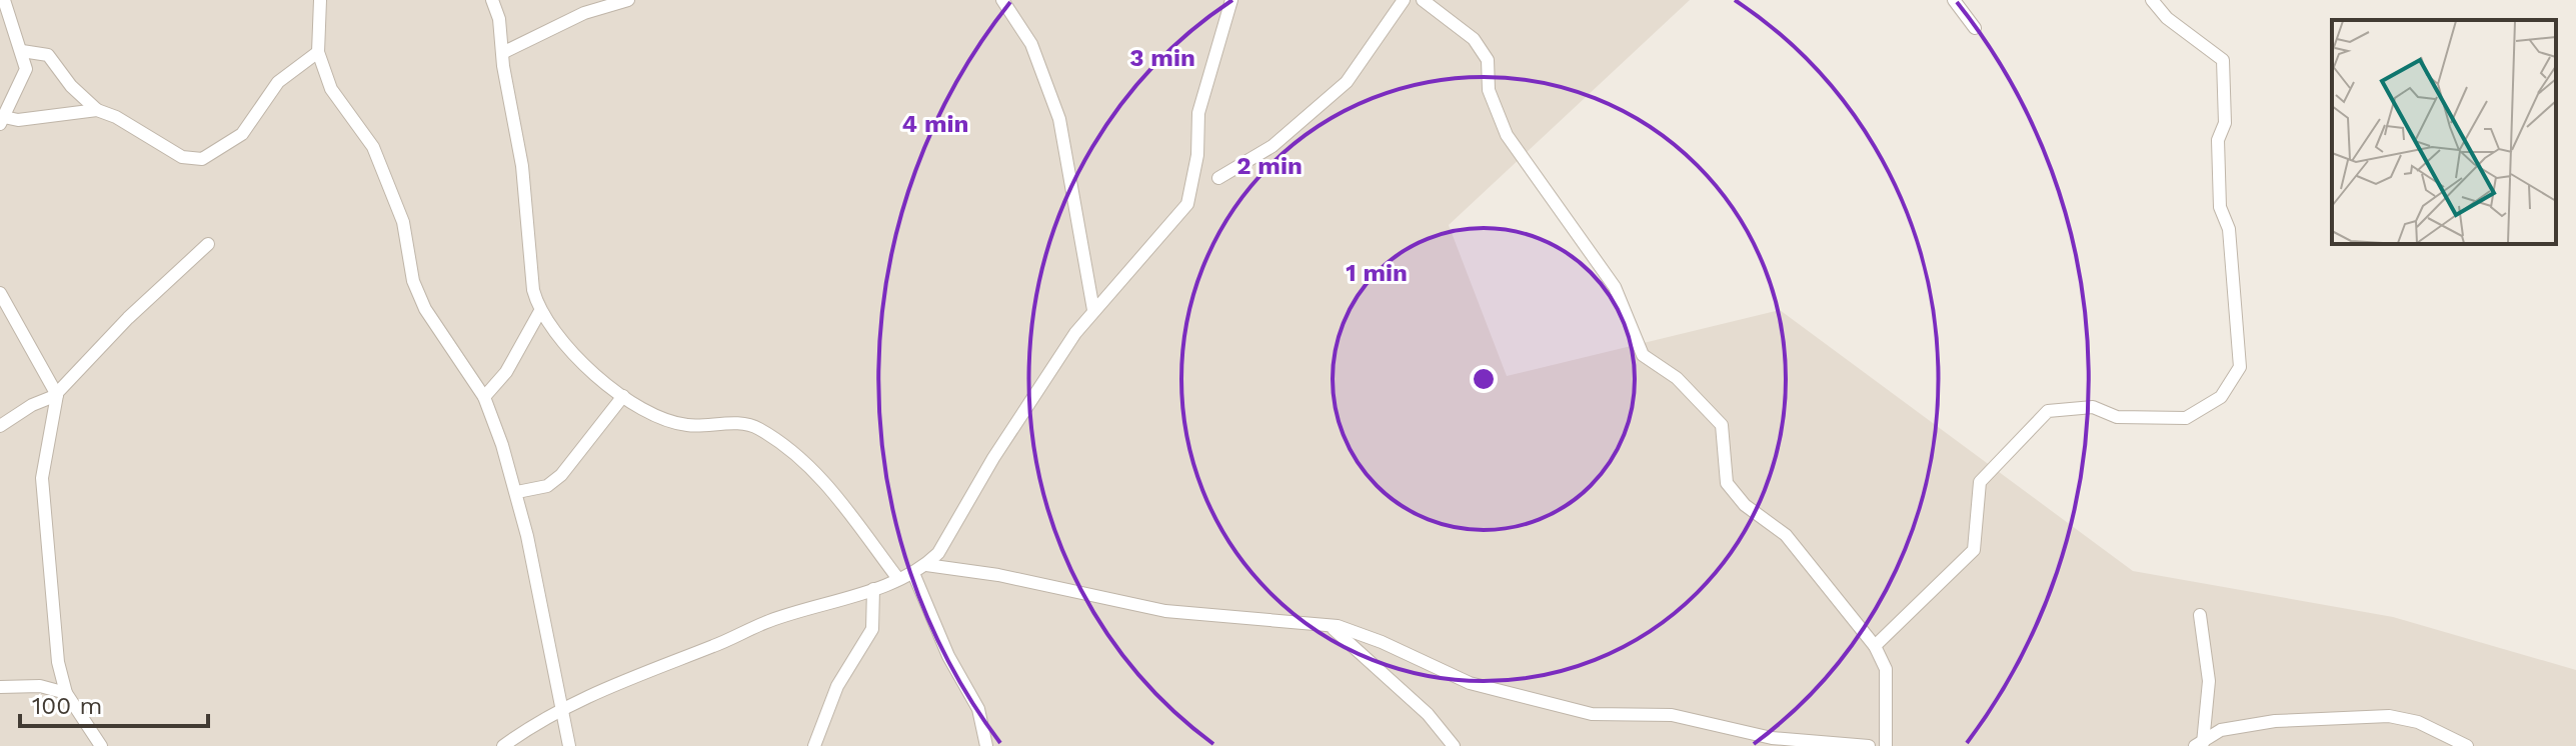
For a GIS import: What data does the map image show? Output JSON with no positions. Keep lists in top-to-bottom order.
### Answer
{
  "scale_bar": "100 m",
  "rings": [
    "3 min",
    "4 min",
    "2 min",
    "1 min"
  ]
}
